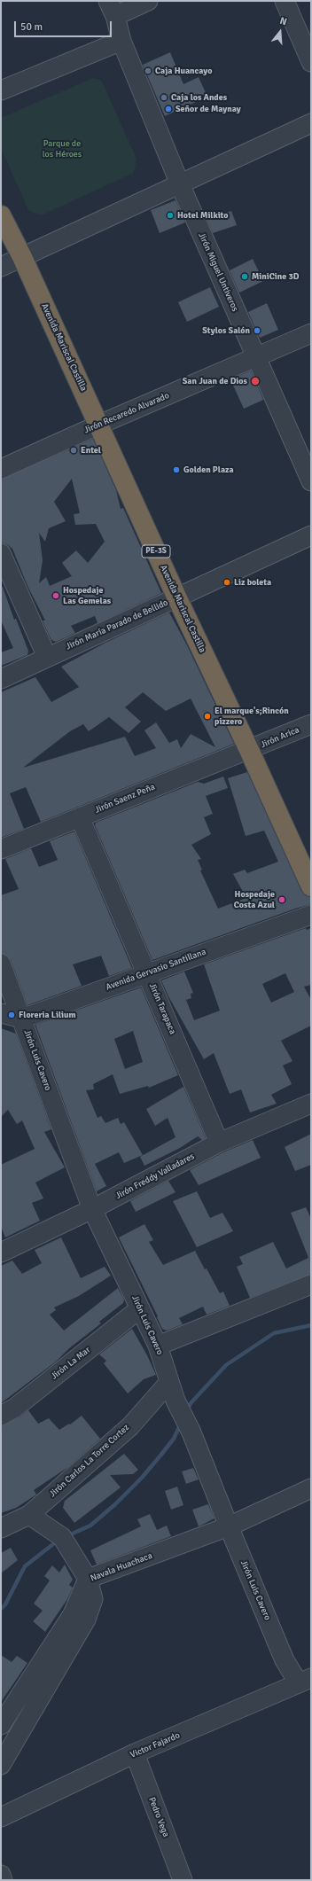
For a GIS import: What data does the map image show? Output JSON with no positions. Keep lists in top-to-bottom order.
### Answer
{
  "streets": {
    "highway": ["Avenida Mariscal Castilla", "PE-3S"],
    "street": [
      "Jirón Miguel Untiveros",
      "Jirón Recaredo Alvarado",
      "Jirón María Parado de Bellido",
      "Jirón Arica",
      "Jirón Saenz Peña",
      "Avenida Gervasio Santillana",
      "Jirón Tarapaca",
      "Jirón Luis Cavero",
      "Jirón Freddy Valladares",
      "Jirón La Mar",
      "Jirón Carlos La Torre Cortez",
      "Navala Huachaca",
      "Victor Fajardo",
      "Pedro Vega"
    ]
  },
  "crossings": [
    ["Jirón Miguel Untiveros", "Jirón Recaredo Alvarado"],
    ["Avenida Mariscal Castilla", "Jirón Recaredo Alvarado"],
    ["Avenida Mariscal Castilla", "Jirón María Parado de Bellido"],
    ["Avenida Mariscal Castilla", "Jirón Arica"],
    ["Avenida Mariscal Castilla", "Jirón Saenz Peña"],
    ["Jirón Arica", "Jirón Saenz Peña"],
    ["Jirón Saenz Peña", "Jirón Tarapaca"],
    ["Avenida Gervasio Santillana", "Jirón Tarapaca"],
    ["Avenida Gervasio Santillana", "Jirón Luis Cavero"],
    ["Jirón Tarapaca", "Jirón Freddy Valladares"],
    ["Jirón Luis Cavero", "Jirón Freddy Valladares"],
    ["Jirón Luis Cavero", "Jirón La Mar"],
    ["Jirón Luis Cavero", "Jirón Carlos La Torre Cortez"],
    ["Jirón Luis Cavero", "Navala Huachaca"],
    ["Jirón Luis Cavero", "Victor Fajardo"],
    ["Victor Fajardo", "Pedro Vega"]
  ],
  "parks": ["Parque de los Héroes"],
  "places": [
    "Caja Huancayo",
    "Caja los Andes",
    "Señor de Maynay",
    "Hotel Milkito",
    "MiniCine 3D",
    "Stylos Salón",
    "San Juan de Dios",
    "Entel",
    "Golden Plaza",
    "Liz boleta",
    "Hospedaje Las Gemelas",
    "El marque's;Rincón pizzero",
    "Hospedaje Costa Azul",
    "Floreria Lilium"
  ],
  "scale_bar": "50 m",
  "north": "top"
}
